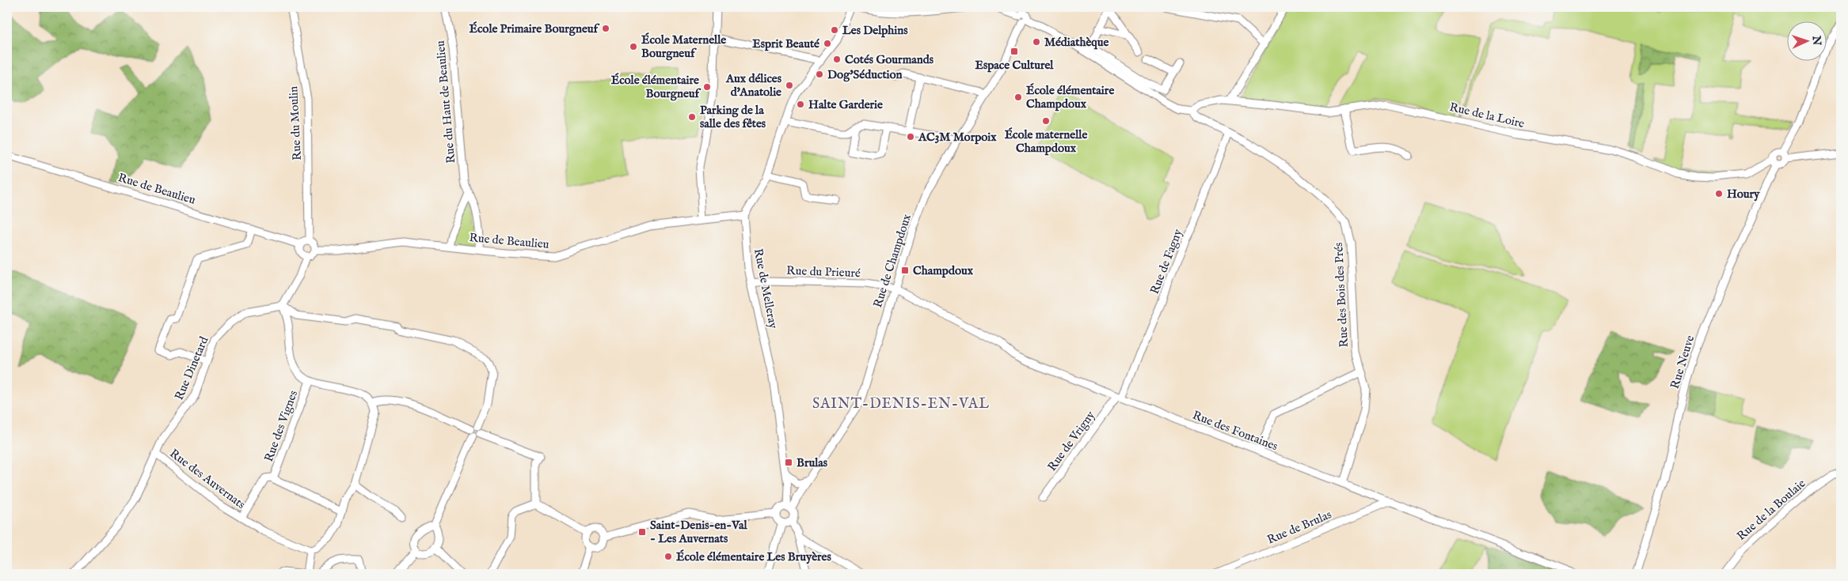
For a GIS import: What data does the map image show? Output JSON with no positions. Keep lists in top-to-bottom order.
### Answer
{
  "streets": {
    "street": [
      "Rue du Haut de Beaulieu",
      "Rue de la Loire",
      "Rue du Moulin",
      "Rue de Beaulieu",
      "Rue de Champdoux",
      "Rue de Fagny",
      "Rue du Prieuré",
      "Rue de Melleray",
      "Rue des Bois des Prés",
      "Rue Neuve",
      "Rue Dinetard",
      "Rue des Vignes",
      "Rue des Fontaines",
      "Rue de Vrigny",
      "Rue des Auvernats",
      "Rue de la Boulaie",
      "Rue de Brulas"
    ]
  },
  "crossings": [
    ["Rue du Haut de Beaulieu", "Rue de Beaulieu"],
    ["Rue de la Loire", "Rue des Bois des Prés"],
    ["Rue de la Loire", "Rue Neuve"],
    ["Rue du Moulin", "Rue de Beaulieu"],
    ["Rue de Beaulieu", "Rue de Melleray"],
    ["Rue de Champdoux", "Rue du Prieuré"],
    ["Rue de Champdoux", "Rue de Melleray"],
    ["Rue de Champdoux", "Rue des Fontaines"],
    ["Rue de Fagny", "Rue des Bois des Prés"],
    ["Rue de Fagny", "Rue des Fontaines"],
    ["Rue de Fagny", "Rue de Vrigny"],
    ["Rue du Prieuré", "Rue de Melleray"],
    ["Rue du Prieuré", "Rue des Fontaines"],
    ["Rue des Bois des Prés", "Rue des Fontaines"],
    ["Rue Dinetard", "Rue des Auvernats"],
    ["Rue des Fontaines", "Rue de Vrigny"],
    ["Rue des Fontaines", "Rue de Brulas"]
  ],
  "districts": ["SAINT-DENIS-EN-VAL"],
  "places": {
    "other": [
      "École Primaire Bourgneuf",
      "Les Delphins",
      "Médiathèque",
      "Esprit Beauté",
      "École Maternelle Bourgneuf",
      "Cotés Gourmands",
      "Dog'Séduction",
      "Aux délices d'Anatolie",
      "École élémentaire Bourgneuf",
      "École élémentaire Champdoux",
      "Halte Garderie",
      "Parking de la salle des fêtes",
      "École maternelle Champdoux",
      "AC3M Morpoix",
      "Houry",
      "École élémentaire Les Bruyères"
    ],
    "transit": [
      "Espace Culturel",
      "Champdoux",
      "Brulas",
      "Saint-Denis-en-Val - Les Auvernats"
    ]
  },
  "north": "right"
}
